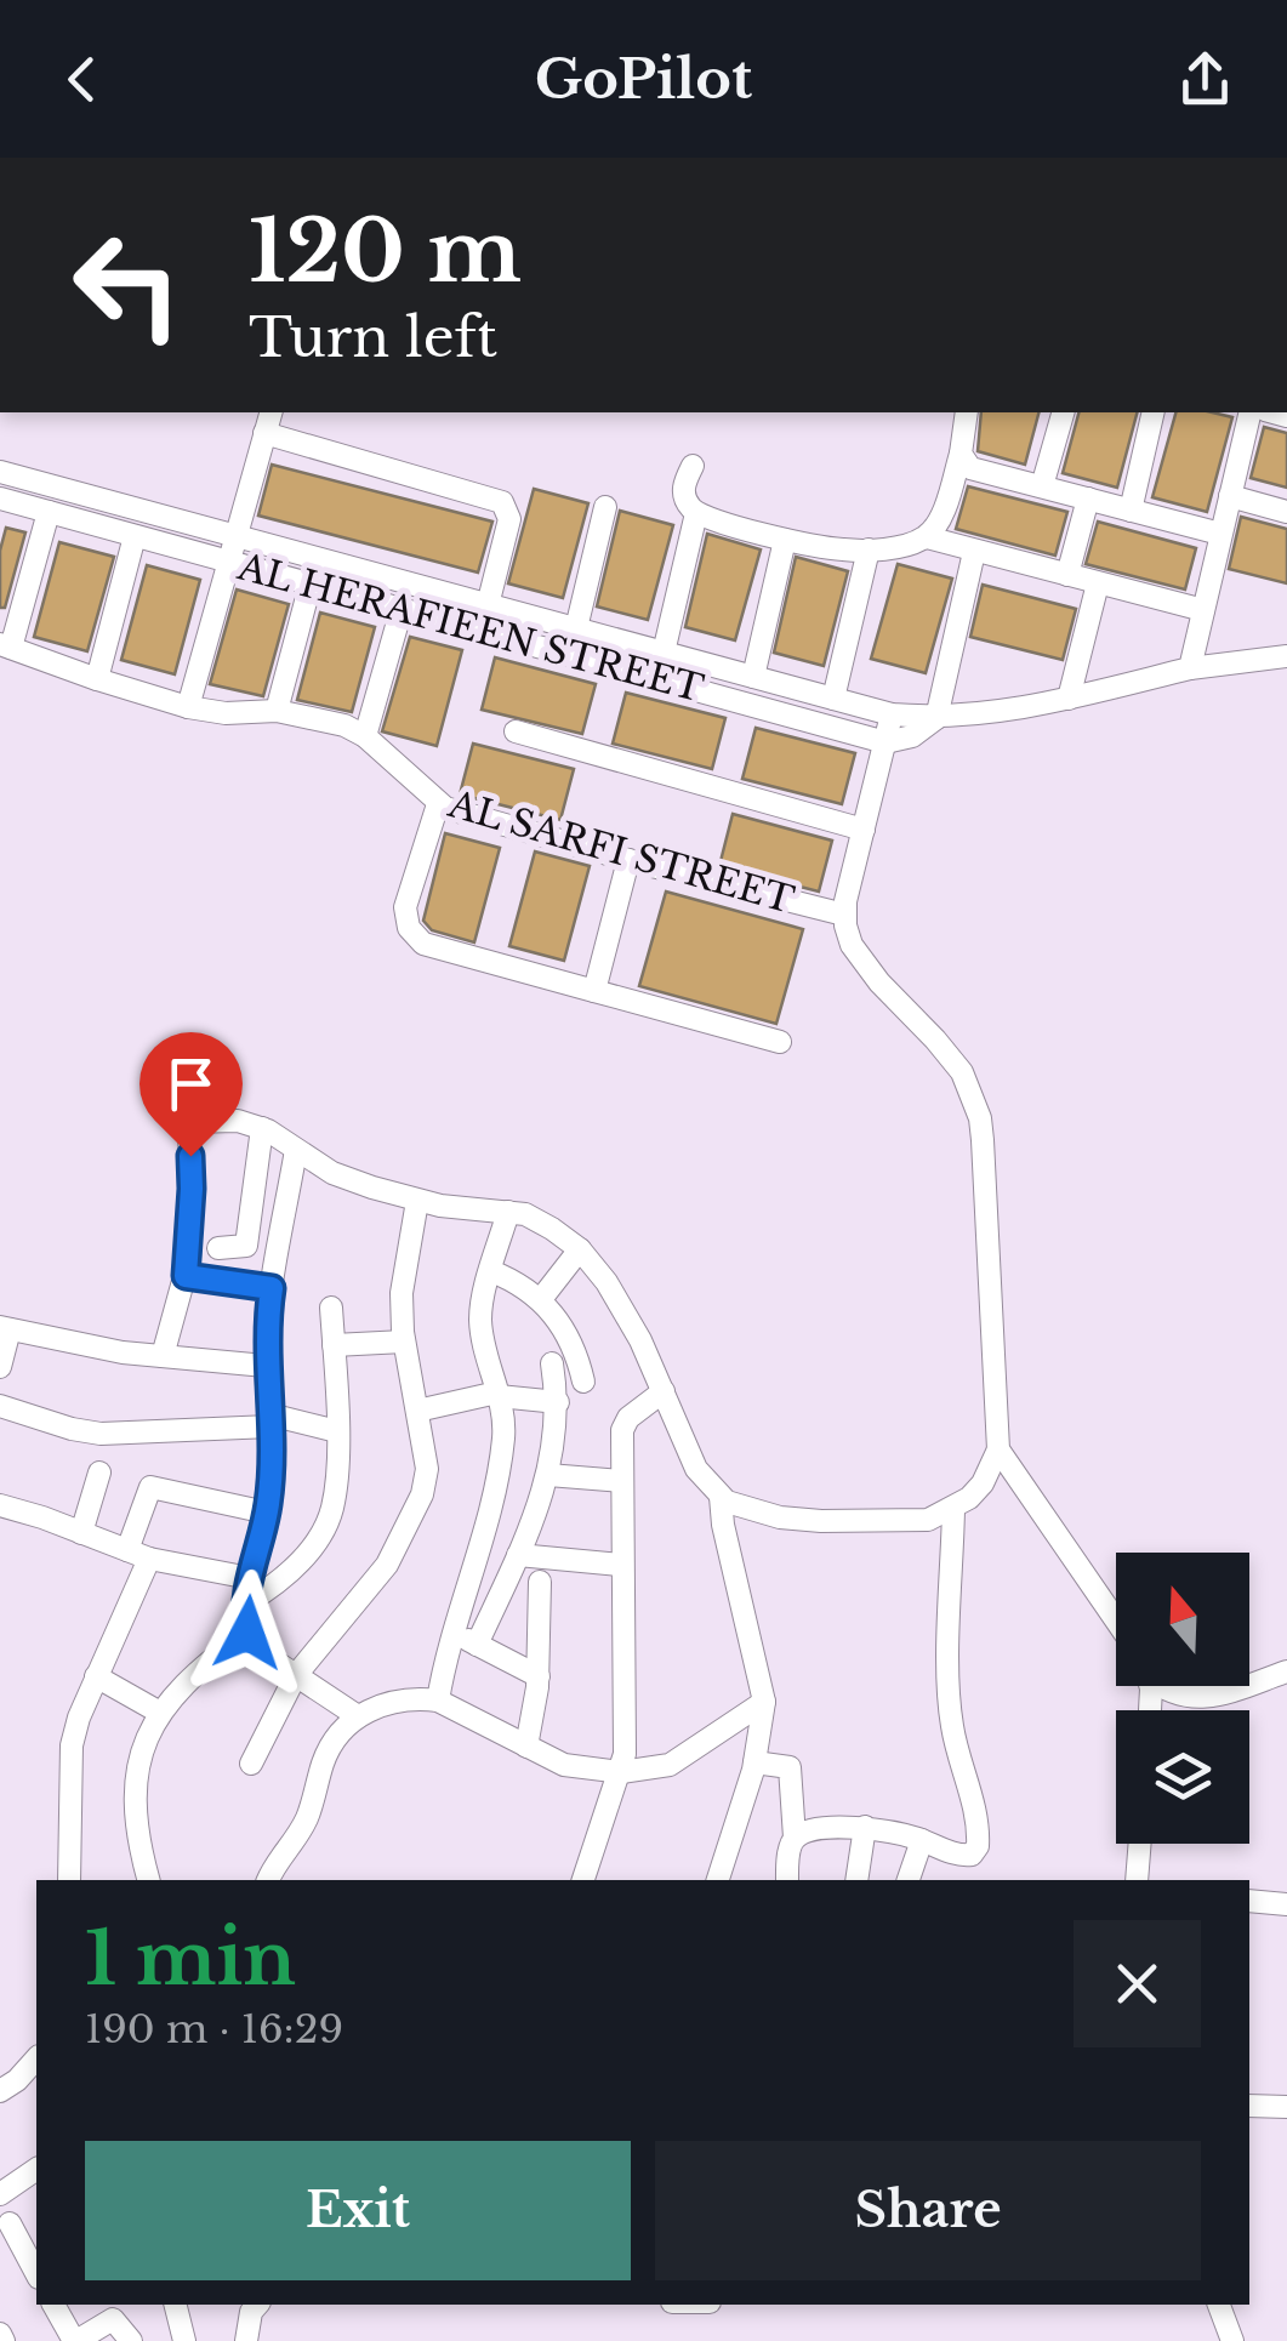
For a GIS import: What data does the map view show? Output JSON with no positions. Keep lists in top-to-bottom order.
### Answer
{
  "streets": {
    "street": ["AL HERAFIEEN STREET", "AL SARFI STREET"]
  },
  "north": "top",
  "page": {
    "header": "GoPilot",
    "turn": ["120 m", "Turn left"],
    "heading": ["1 min", "190 m · 16:29"],
    "buttons": ["Exit", "Share"]
  }
}
